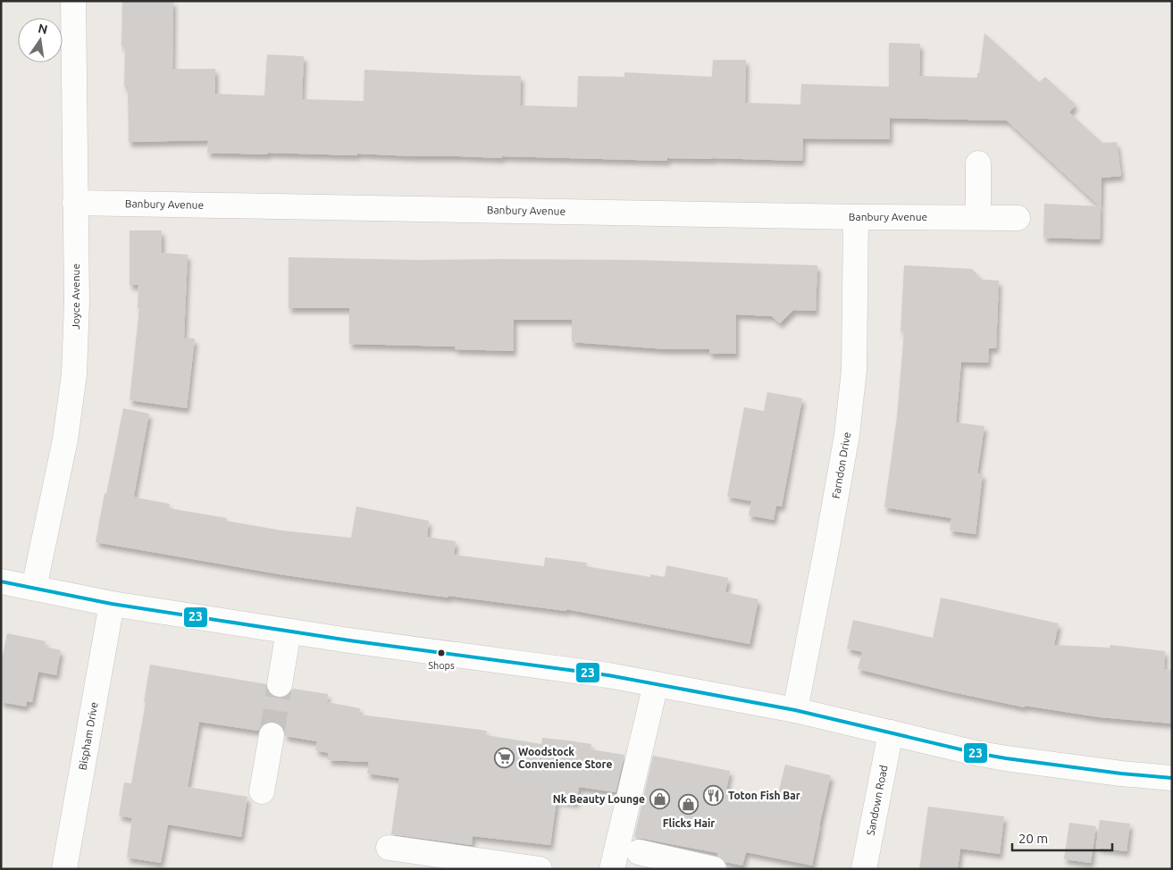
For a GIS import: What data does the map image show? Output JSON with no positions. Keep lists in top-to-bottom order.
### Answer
{
  "streets": {
    "street": [
      "Banbury Avenue",
      "Joyce Avenue",
      "Farndon Drive",
      "Bispham Drive",
      "Sandown Road"
    ]
  },
  "crossings": [
    ["Banbury Avenue", "Joyce Avenue"],
    ["Banbury Avenue", "Farndon Drive"]
  ],
  "places": {
    "other": ["Shops"],
    "supermarket": ["Woodstock Convenience Store"],
    "restaurant": ["Toton Fish Bar"],
    "shop": ["Nk Beauty Lounge", "Flicks Hair"]
  },
  "lines": ["transit line 23"],
  "scale_bar": "20 m",
  "north": "top"
}
